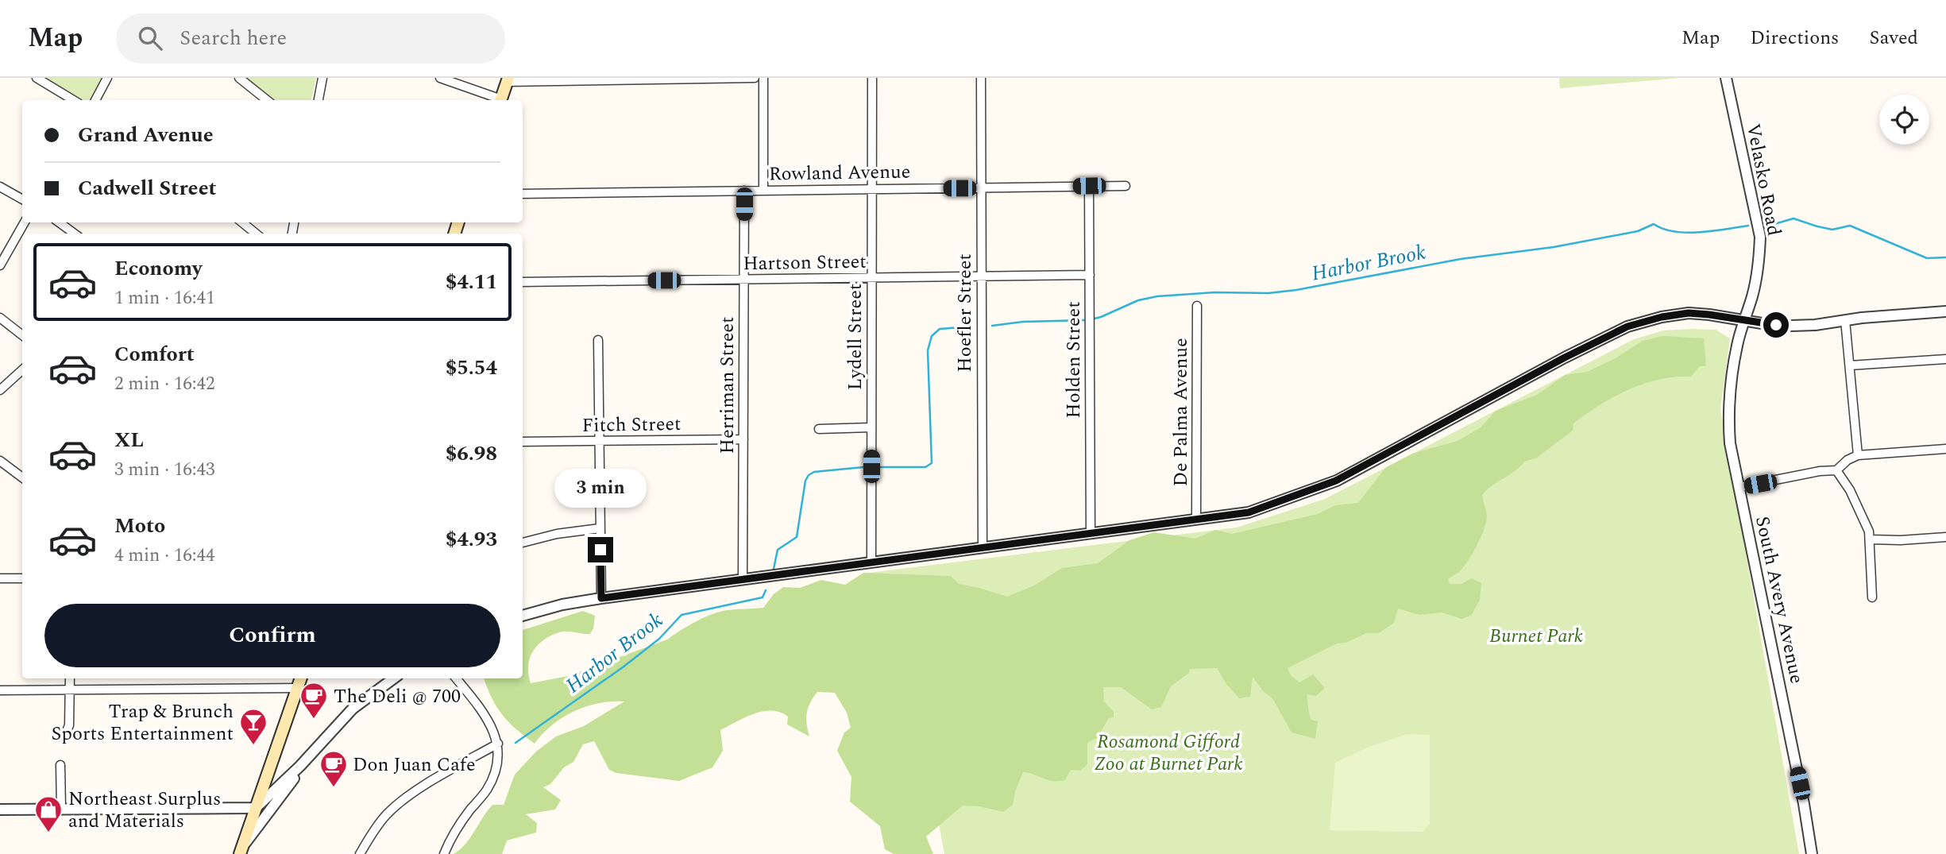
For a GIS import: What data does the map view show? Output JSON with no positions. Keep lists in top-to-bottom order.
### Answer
{
  "streets": {
    "street": [
      "Rowland Avenue",
      "Velasko Road",
      "Hartson Street",
      "Hoefler Street",
      "Lydell Street",
      "Holden Street",
      "Herriman Street",
      "De Palma Avenue",
      "Fitch Street",
      "South Avery Avenue"
    ]
  },
  "crossings": [
    ["Rowland Avenue", "Hoefler Street"],
    ["Rowland Avenue", "Lydell Street"],
    ["Rowland Avenue", "Holden Street"],
    ["Rowland Avenue", "Herriman Street"],
    ["Velasko Road", "South Avery Avenue"],
    ["Hartson Street", "Hoefler Street"],
    ["Hartson Street", "Lydell Street"],
    ["Hartson Street", "Holden Street"],
    ["Hartson Street", "Herriman Street"],
    ["Herriman Street", "Fitch Street"]
  ],
  "water": ["Harbor Brook"],
  "parks": ["Burnet Park", "Rosamond Gifford Zoo at Burnet Park"],
  "places": {
    "cafe": ["The Deli @ 700", "Don Juan Cafe"],
    "bar": ["Trap & Brunch Sports Entertainment"],
    "shop": ["Northeast Surplus and Materials"]
  },
  "page": {
    "header": "Map",
    "search": "Search here",
    "nav": ["Map", "Directions", "Saved"],
    "banner": ["Grand Avenue", "Cadwell Street"],
    "list": [
      {
        "name": "Economy",
        "note": "1 min · 16:41",
        "value": "$4.11"
      },
      {
        "name": "Comfort",
        "note": "2 min · 16:42",
        "value": "$5.54"
      },
      {
        "name": "XL",
        "note": "3 min · 16:43",
        "value": "$6.98"
      },
      {
        "name": "Moto",
        "note": "4 min · 16:44",
        "value": "$4.93"
      }
    ],
    "bubble": "3 min",
    "buttons": "Confirm"
  }
}
